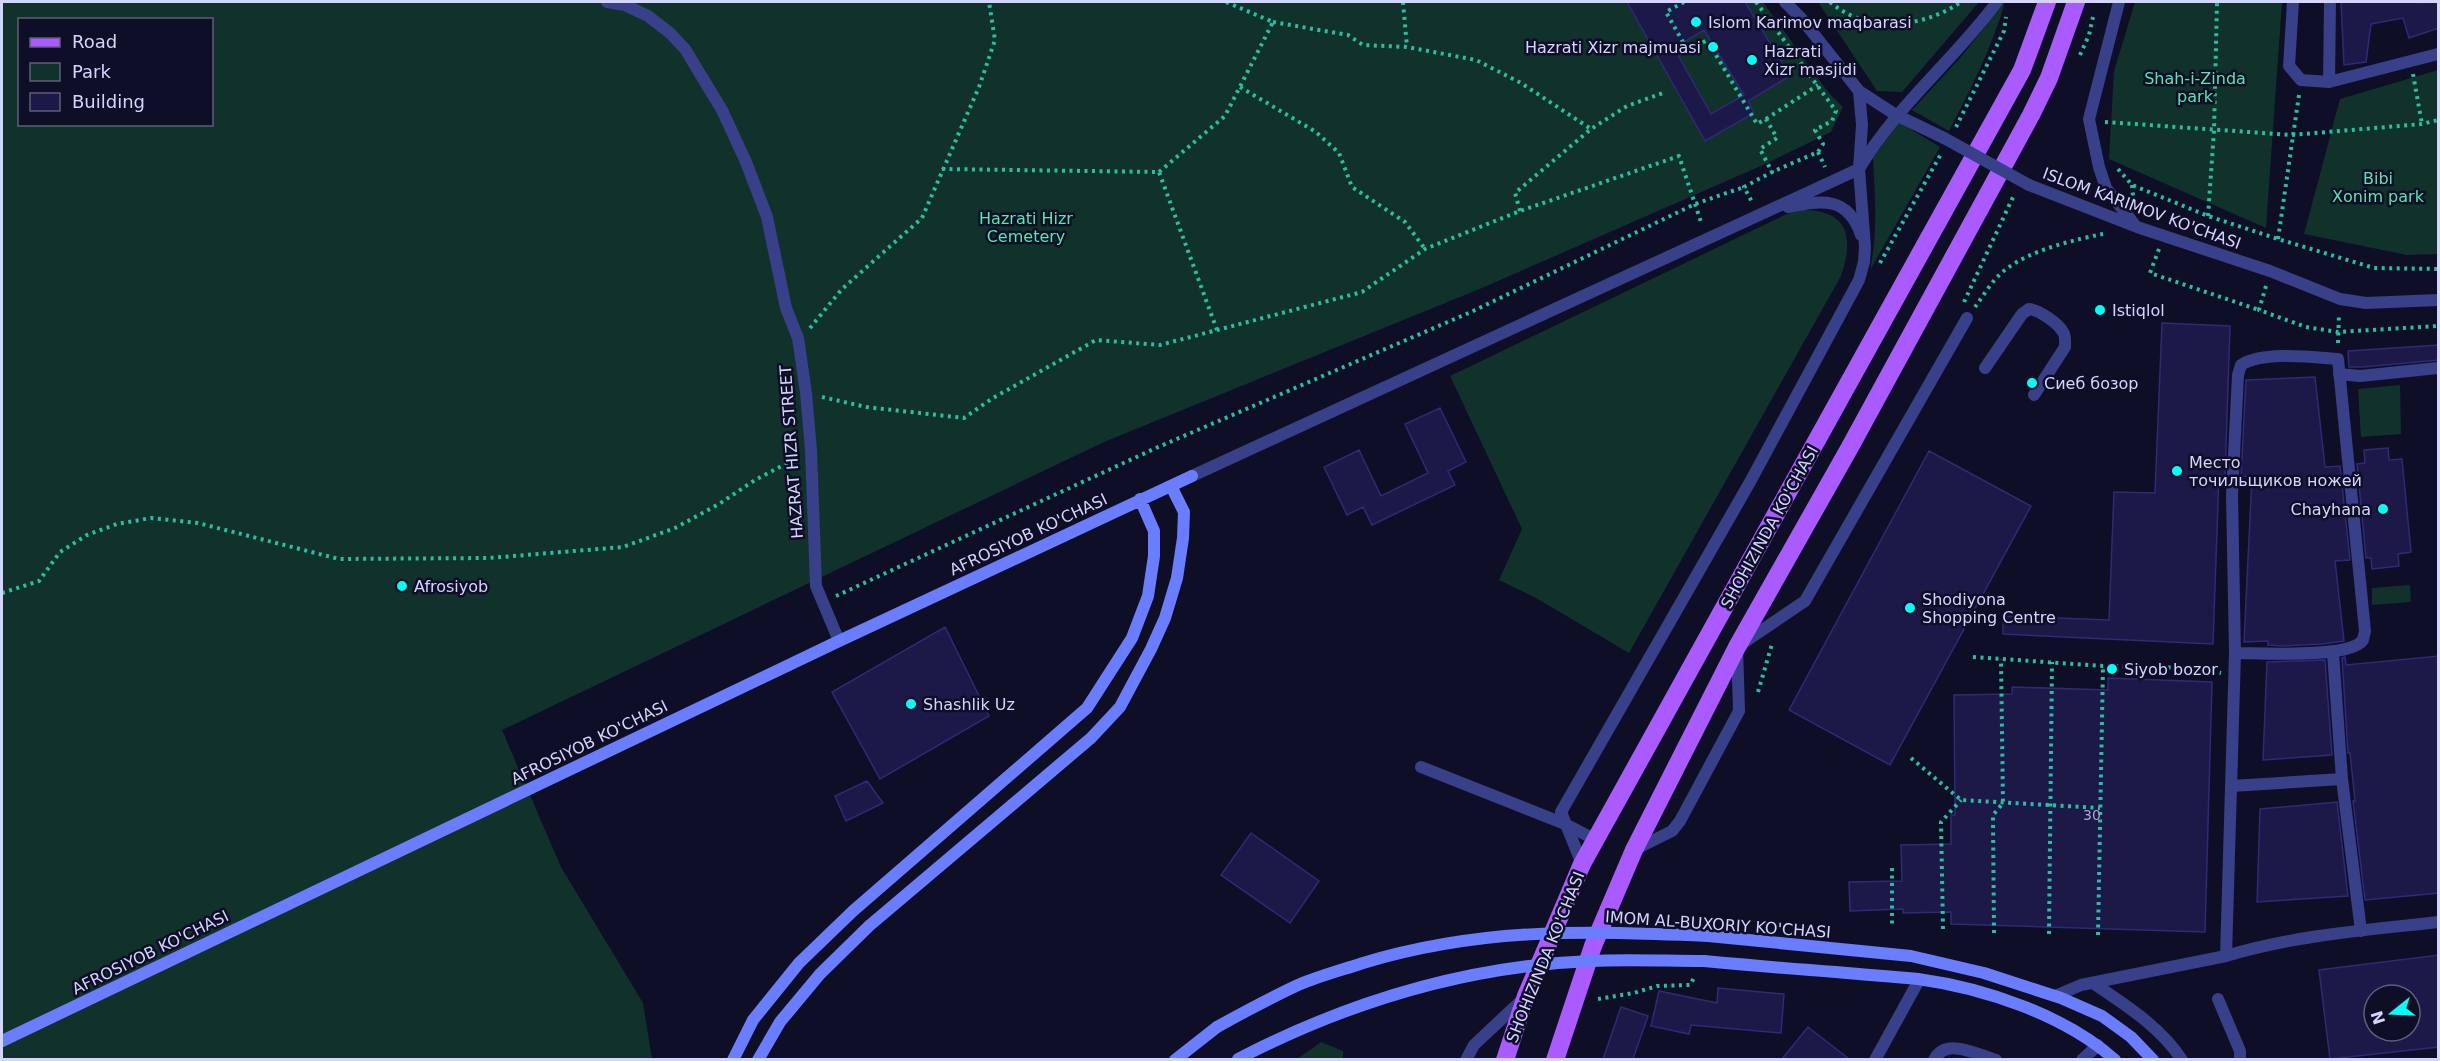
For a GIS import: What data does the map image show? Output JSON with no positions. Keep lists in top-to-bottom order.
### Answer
{
  "streets": {
    "main road": ["SHOHIZINDA KO'CHASI"],
    "street": [
      "ISLOM KARIMOV KO'CHASI",
      "HAZRAT HIZR STREET",
      "AFROSIYOB KO'CHASI",
      "IMOM AL-BUXORIY KO'CHASI"
    ]
  },
  "crossings": [
    ["HAZRAT HIZR STREET", "AFROSIYOB KO'CHASI"]
  ],
  "parks": ["Shah-i-Zinda park", "Bibi Xonim park", "Hazrati Hizr Cemetery"],
  "places": [
    "Islom Karimov maqbarasi",
    "Hazrati Xizr majmuasi",
    "Hazrati Xizr masjidi",
    "Istiqlol",
    "Сиеб бозор",
    "Место точильщиков ножей",
    "Chayhana",
    "Afrosiyob",
    "Shodiyona Shopping Centre",
    "Siyob bozor",
    "Shashlik Uz"
  ],
  "house_numbers": ["30"],
  "legend": ["Road", "Park", "Building"],
  "north": "left"
}
